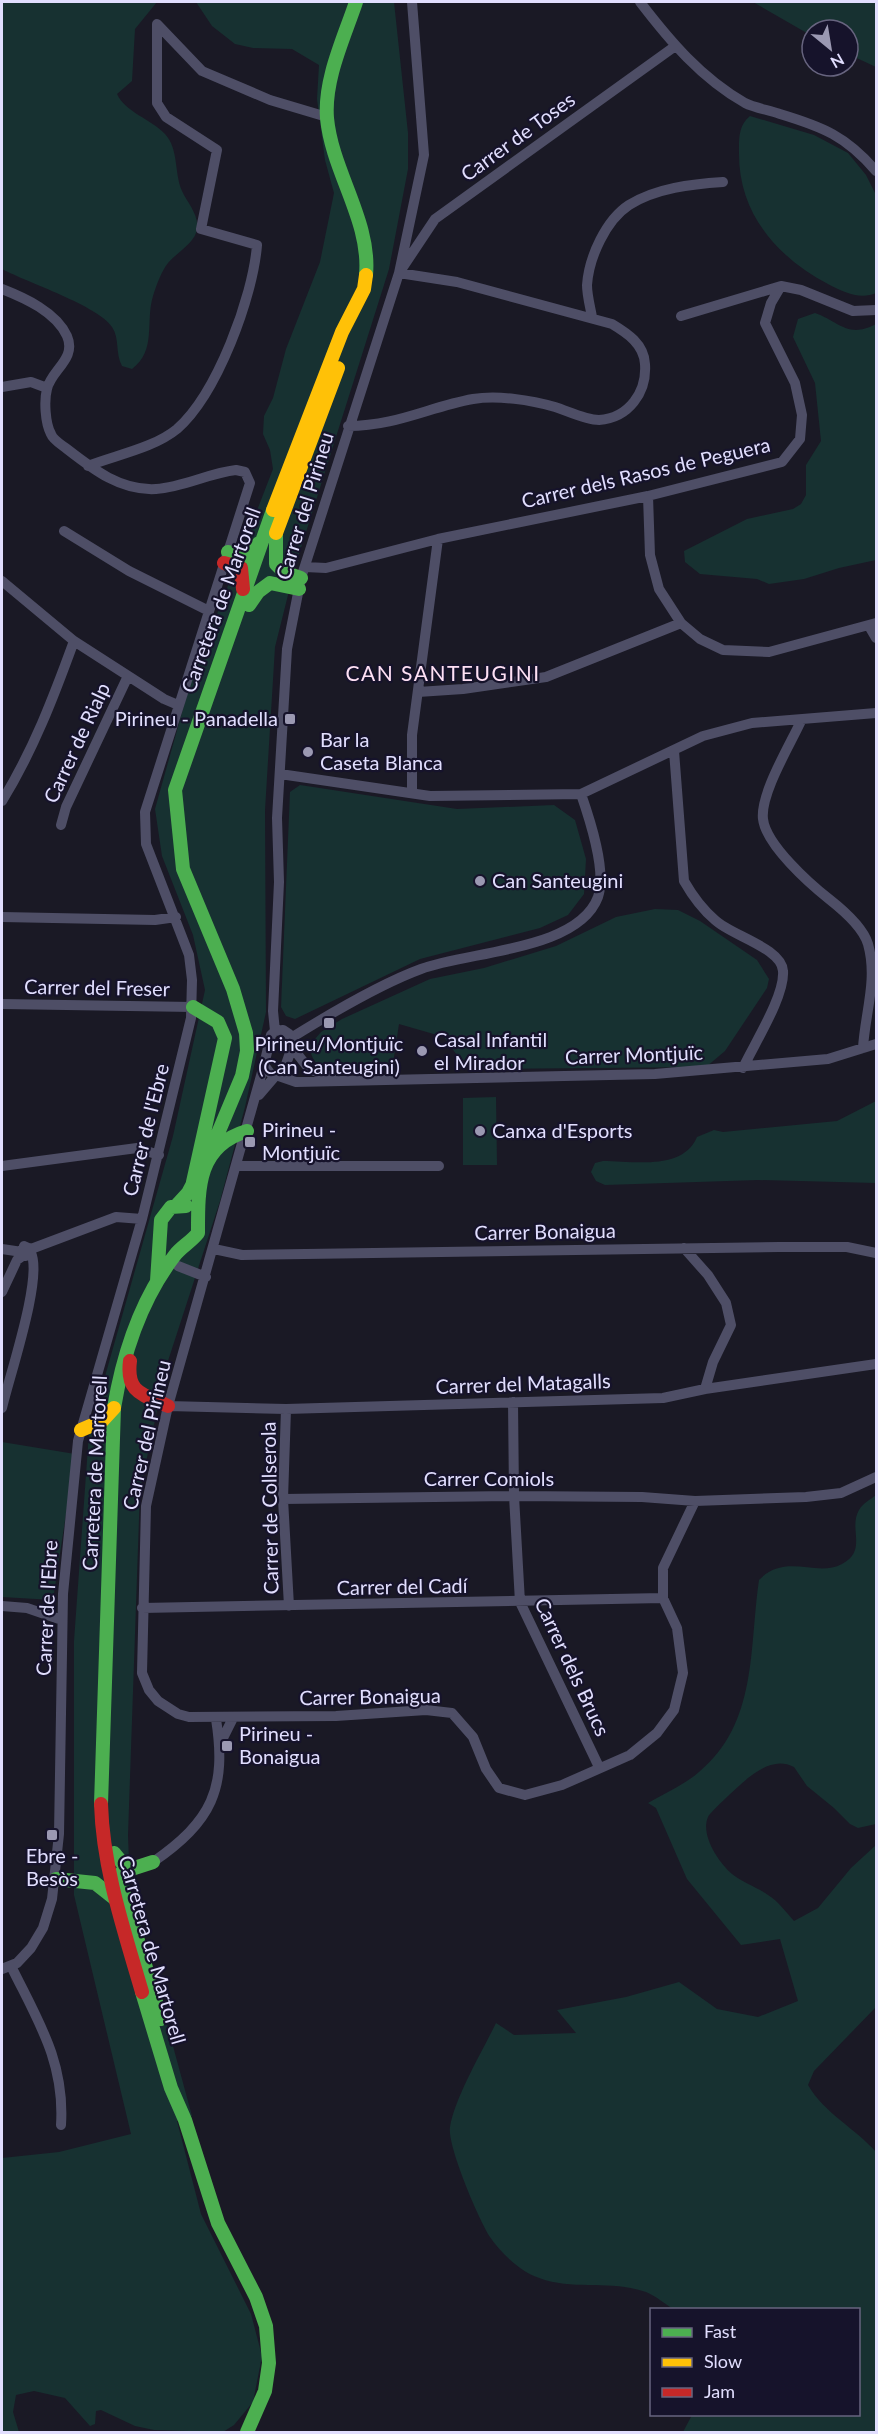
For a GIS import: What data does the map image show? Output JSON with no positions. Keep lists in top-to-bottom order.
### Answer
{
  "streets": {
    "main road": ["Carretera de Martorell"],
    "street": [
      "Carrer de Toses",
      "Carrer dels Rasos de Peguera",
      "Carrer del Pirineu",
      "Carrer de Rialp",
      "Carrer del Freser",
      "Carrer Montjuïc",
      "Carrer de l'Ebre",
      "Carrer Bonaigua",
      "Carrer del Matagalls",
      "Carrer Comiols",
      "Carrer de Collserola",
      "Carrer del Cadí",
      "Carrer dels Brucs"
    ]
  },
  "crossings": [
    ["Carrer de Toses", "Carrer del Pirineu"],
    ["Carrer dels Rasos de Peguera", "Carrer del Pirineu"],
    ["Carrer del Pirineu", "Carrer Montjuïc"],
    ["Carrer del Pirineu", "Carrer Bonaigua"],
    ["Carrer del Pirineu", "Carrer del Matagalls"],
    ["Carrer del Pirineu", "Carrer del Cadí"],
    ["Carrer del Freser", "Carrer de l'Ebre"],
    ["Carrer Bonaigua", "Carrer Comiols"],
    ["Carrer Bonaigua", "Carrer del Cadí"],
    ["Carrer Bonaigua", "Carrer dels Brucs"],
    ["Carrer del Matagalls", "Carrer de Collserola"],
    ["Carrer del Matagalls", "Carrer dels Brucs"],
    ["Carrer Comiols", "Carrer de Collserola"],
    ["Carrer Comiols", "Carrer dels Brucs"],
    ["Carrer de Collserola", "Carrer del Cadí"],
    ["Carrer del Cadí", "Carrer dels Brucs"]
  ],
  "districts": ["CAN SANTEUGINI"],
  "places": {
    "transit": [
      "Pirineu - Panadella",
      "Pirineu/Montjuïc (Can Santeugini)",
      "Pirineu - Montjuïc",
      "Pirineu - Bonaigua",
      "Ebre - Besòs"
    ],
    "other": [
      "Bar la Caseta Blanca",
      "Can Santeugini",
      "Casal Infantil el Mirador",
      "Canxa d'Esports"
    ]
  },
  "legend": ["Fast", "Slow", "Jam"],
  "north": "bottom right"
}
